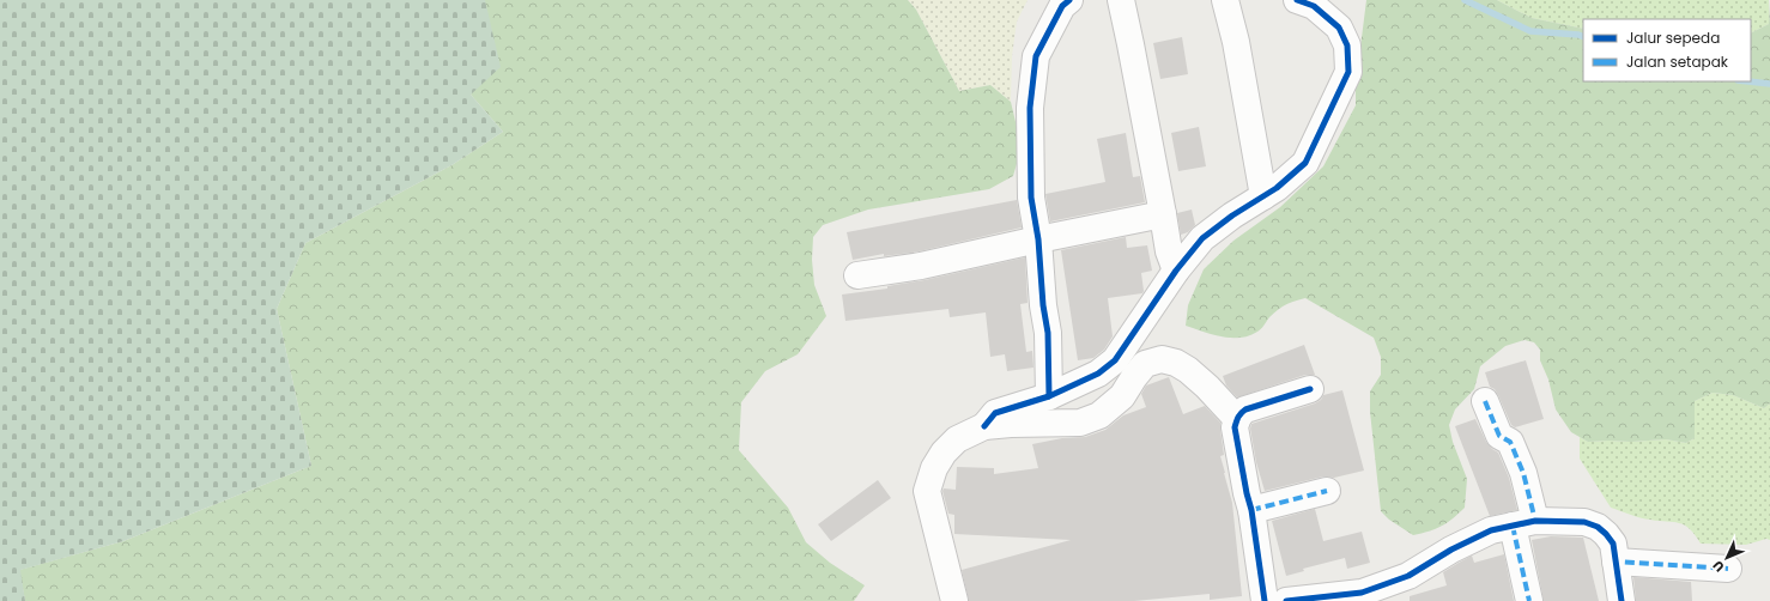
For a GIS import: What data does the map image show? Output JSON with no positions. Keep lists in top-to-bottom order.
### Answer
{
  "legend": ["Jalur sepeda", "Jalan setapak"],
  "north": "bottom left"
}
